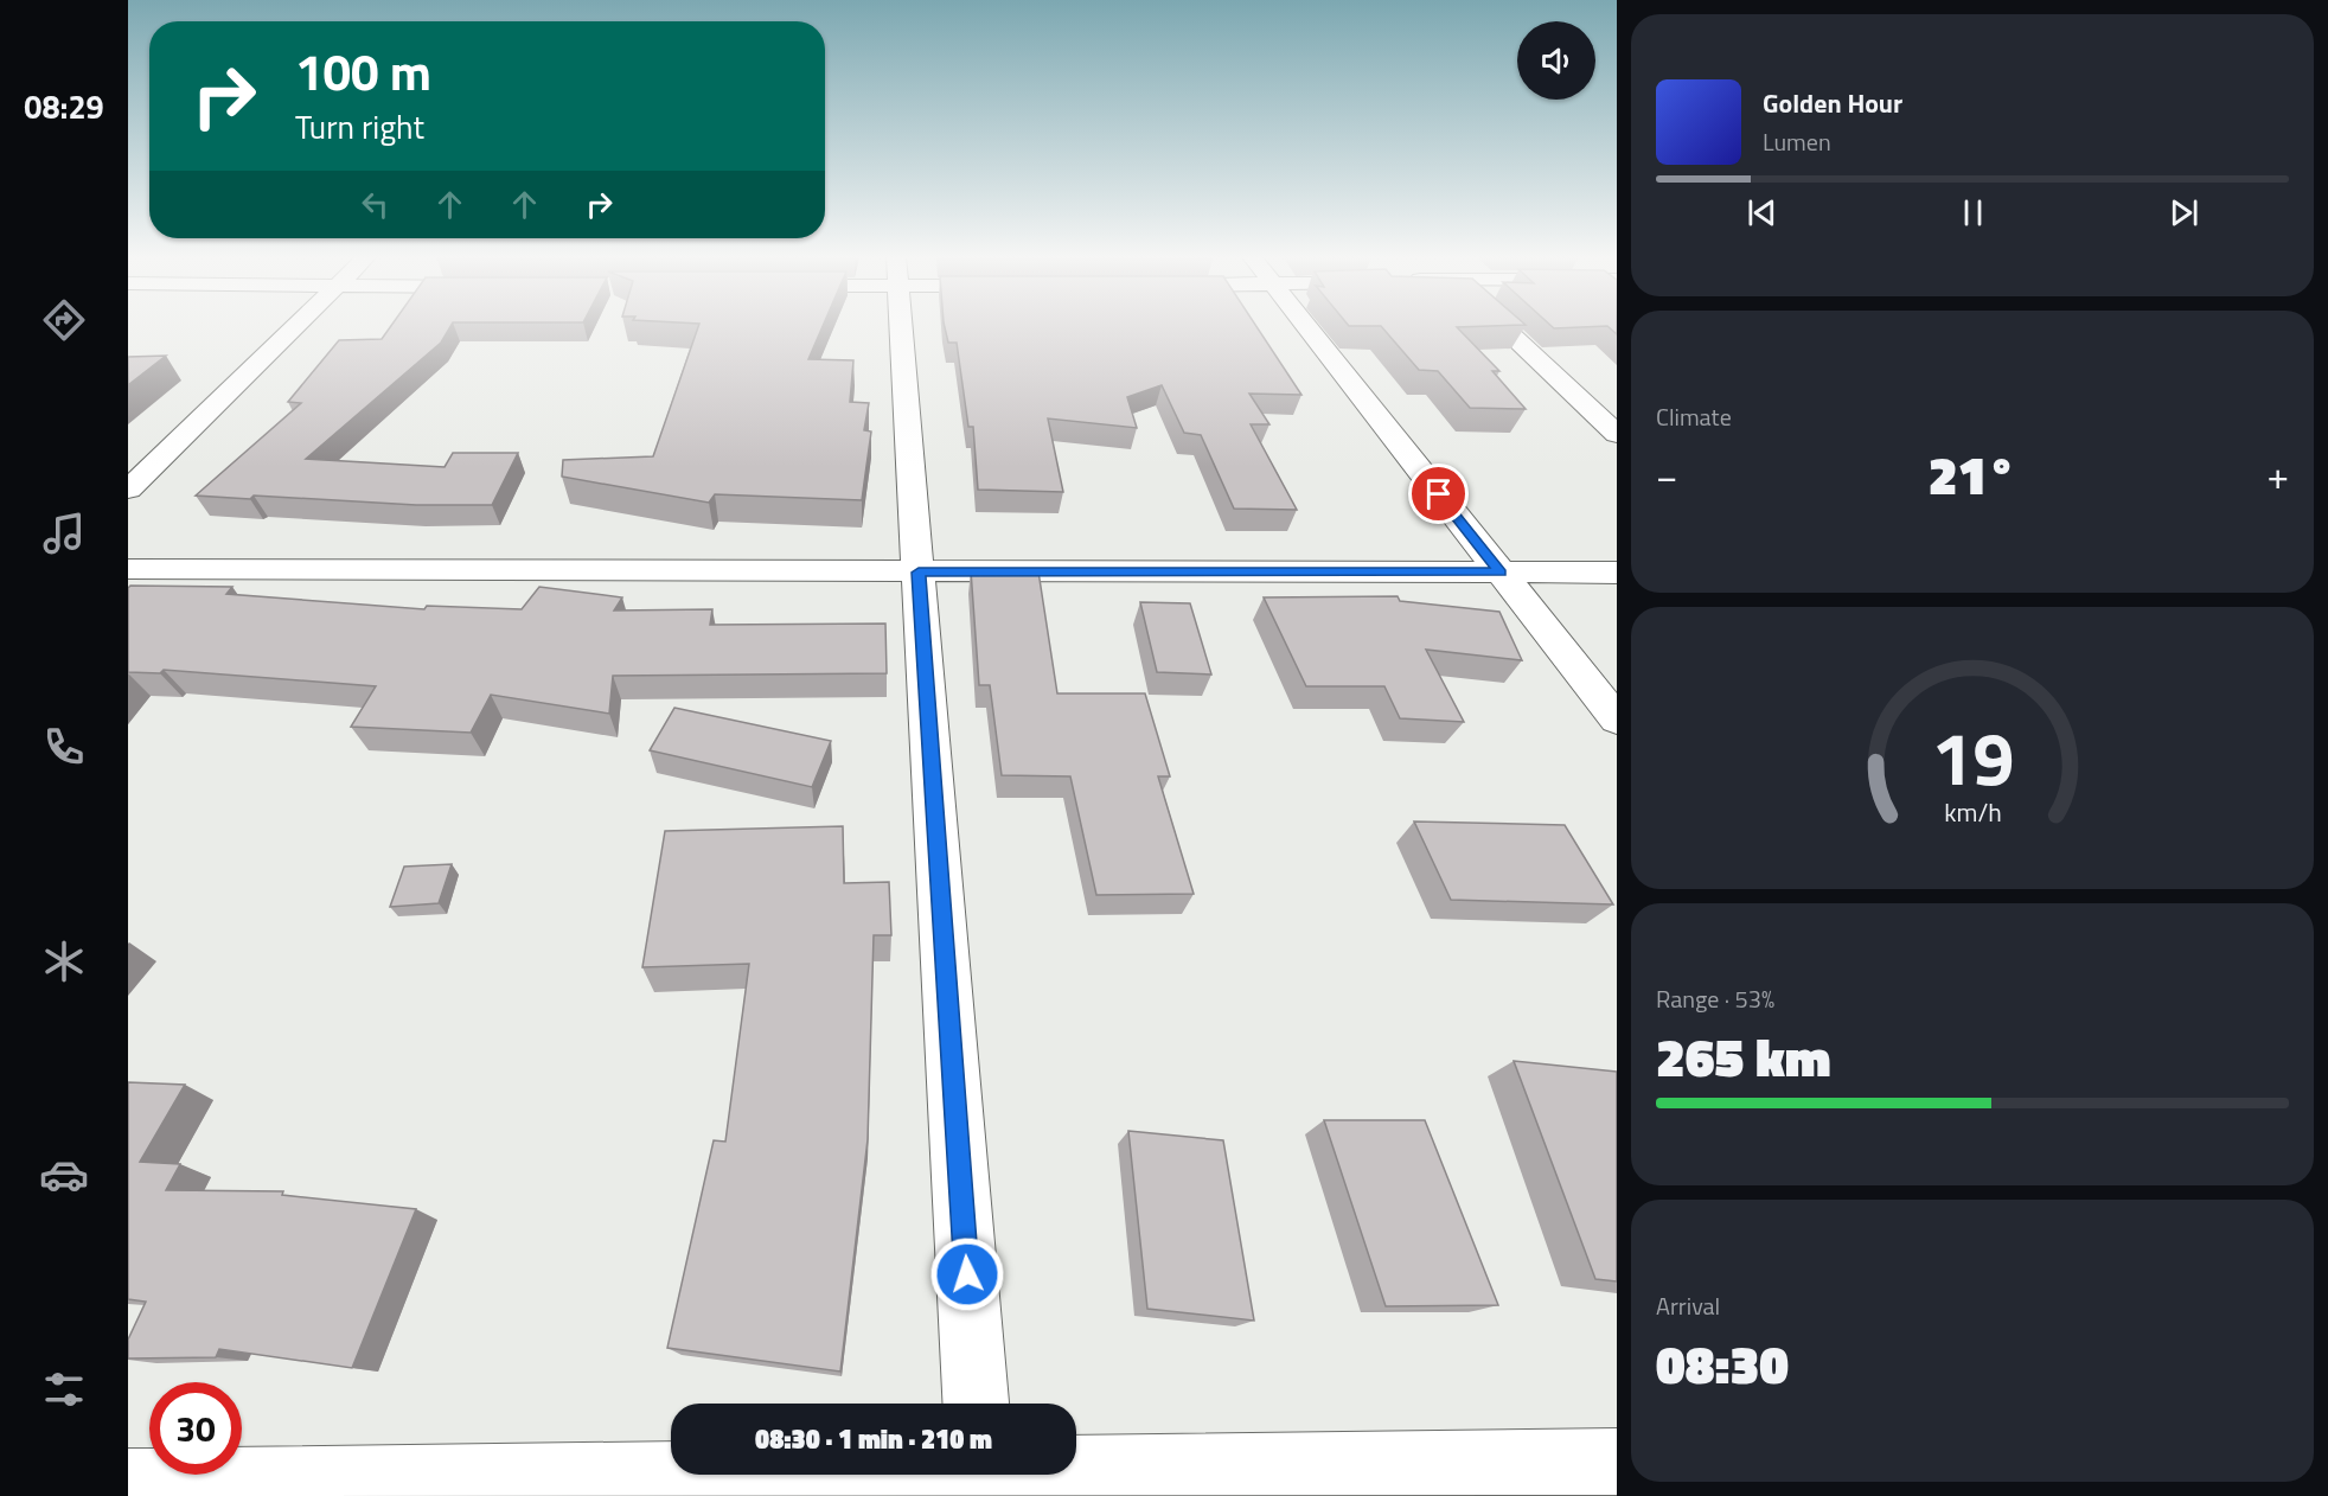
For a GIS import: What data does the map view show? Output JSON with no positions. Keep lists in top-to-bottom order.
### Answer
{
  "page": {
    "tabs": "08:29",
    "turn": ["100 m", "Turn right"],
    "song": ["Golden Hour", "Lumen"],
    "tile": [
      "Climate",
      ["Range · 53%", "265 km"],
      ["Arrival", "08:30"]
    ],
    "heat": ["−", "21°", "+"],
    "limit": "30",
    "trip": "08:30 · 1 min · 210 m",
    "gauge": ["19", "km/h"]
  }
}
